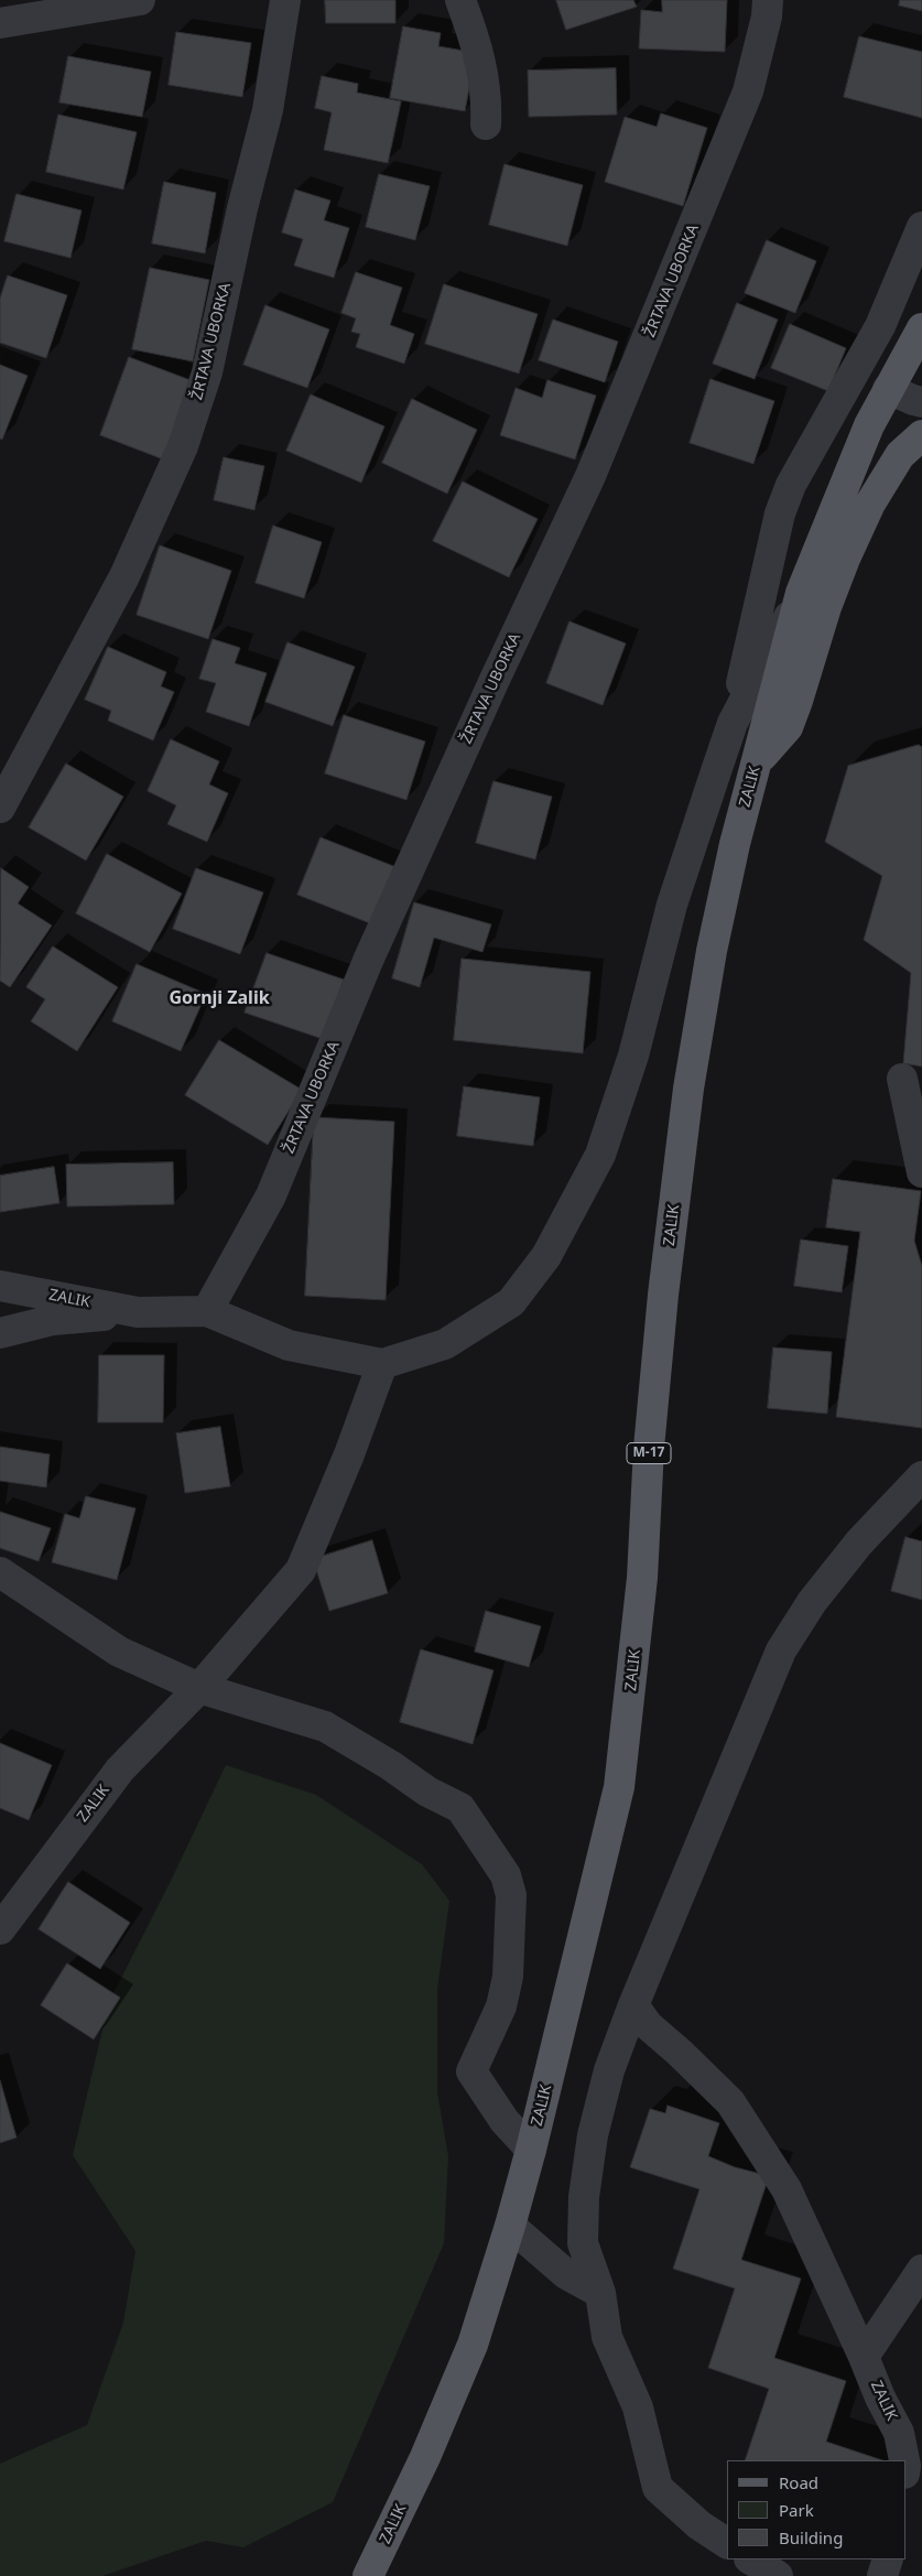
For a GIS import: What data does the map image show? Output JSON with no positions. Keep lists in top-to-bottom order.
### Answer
{
  "streets": {
    "main road": ["ZALIK", "M-17"],
    "street": ["ŽRTAVA UBORKA"]
  },
  "crossings": [
    ["ŽRTAVA UBORKA", "ZALIK"]
  ],
  "districts": ["Gornji Zalik"],
  "legend": ["Road", "Park", "Building"]
}
